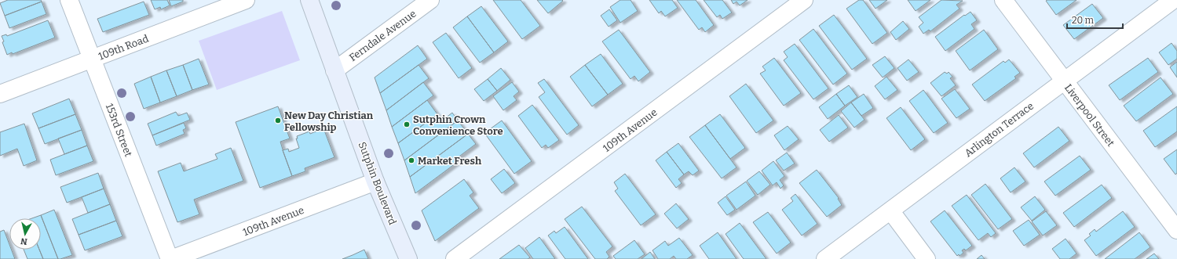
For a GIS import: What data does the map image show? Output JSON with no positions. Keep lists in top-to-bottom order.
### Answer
{
  "streets": {
    "main road": ["Sutphin Boulevard"],
    "street": [
      "Ferndale Avenue",
      "109th Road",
      "Liverpool Street",
      "Arlington Terrace",
      "153rd Street",
      "109th Avenue"
    ]
  },
  "crossings": [
    ["Ferndale Avenue", "Sutphin Boulevard"],
    ["109th Road", "153rd Street"],
    ["Liverpool Street", "Arlington Terrace"],
    ["153rd Street", "109th Avenue"],
    ["109th Avenue", "Sutphin Boulevard"]
  ],
  "places": ["New Day Christian Fellowship", "Sutphin Crown Convenience Store", "Market Fresh"],
  "scale_bar": "20 m",
  "north": "bottom"
}
